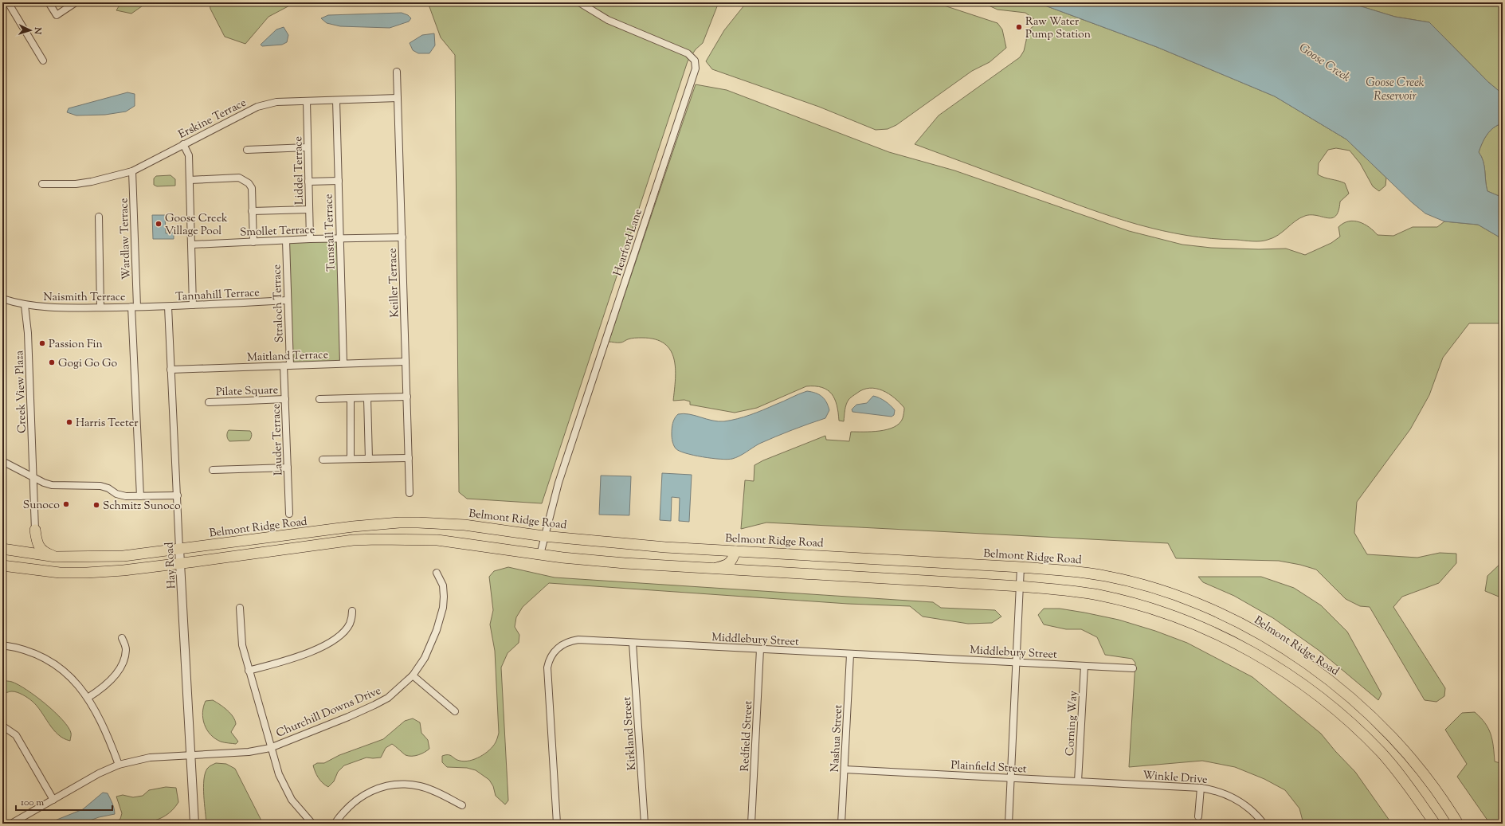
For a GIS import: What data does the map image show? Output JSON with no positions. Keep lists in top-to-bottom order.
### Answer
{
  "streets": {
    "main road": ["Belmont Ridge Road"],
    "street": [
      "Erskine Terrace",
      "Liddel Terrace",
      "Smollet Terrace",
      "Tunstall Terrace",
      "Wardlaw Terrace",
      "Hearford Lane",
      "Keiller Terrace",
      "Tannahill Terrace",
      "Naismith Terrace",
      "Straloch Terrace",
      "Maitland Terrace",
      "Pilate Square",
      "Creek View Plaza",
      "Lauder Terrace",
      "Hay Road",
      "Middlebury Street",
      "Churchill Downs Drive",
      "Corning Way",
      "Kirkland Street",
      "Redfield Street",
      "Nashua Street",
      "Plainfield Street",
      "Winkle Drive"
    ]
  },
  "crossings": [
    ["Erskine Terrace", "Liddel Terrace"],
    ["Erskine Terrace", "Tunstall Terrace"],
    ["Erskine Terrace", "Wardlaw Terrace"],
    ["Erskine Terrace", "Keiller Terrace"],
    ["Liddel Terrace", "Smollet Terrace"],
    ["Smollet Terrace", "Tunstall Terrace"],
    ["Smollet Terrace", "Keiller Terrace"],
    ["Smollet Terrace", "Straloch Terrace"],
    ["Tunstall Terrace", "Maitland Terrace"],
    ["Wardlaw Terrace", "Naismith Terrace"],
    ["Hearford Lane", "Belmont Ridge Road"],
    ["Keiller Terrace", "Maitland Terrace"],
    ["Tannahill Terrace", "Naismith Terrace"],
    ["Tannahill Terrace", "Straloch Terrace"],
    ["Tannahill Terrace", "Hay Road"],
    ["Naismith Terrace", "Creek View Plaza"],
    ["Naismith Terrace", "Hay Road"],
    ["Straloch Terrace", "Maitland Terrace"],
    ["Straloch Terrace", "Lauder Terrace"],
    ["Maitland Terrace", "Lauder Terrace"],
    ["Maitland Terrace", "Hay Road"],
    ["Pilate Square", "Lauder Terrace"],
    ["Belmont Ridge Road", "Hay Road"],
    ["Hay Road", "Churchill Downs Drive"],
    ["Middlebury Street", "Corning Way"],
    ["Middlebury Street", "Kirkland Street"],
    ["Middlebury Street", "Redfield Street"],
    ["Middlebury Street", "Nashua Street"],
    ["Corning Way", "Plainfield Street"],
    ["Nashua Street", "Plainfield Street"],
    ["Plainfield Street", "Winkle Drive"]
  ],
  "water": ["Goose Creek", "Goose Creek Reservoir"],
  "places": [
    "Raw Water Pump Station",
    "Goose Creek Village Pool",
    "Passion Fin",
    "Gogi Go Go",
    "Harris Teeter",
    "Sunoco",
    "Schmitz Sunoco"
  ],
  "scale_bar": "100 m",
  "north": "right"
}
